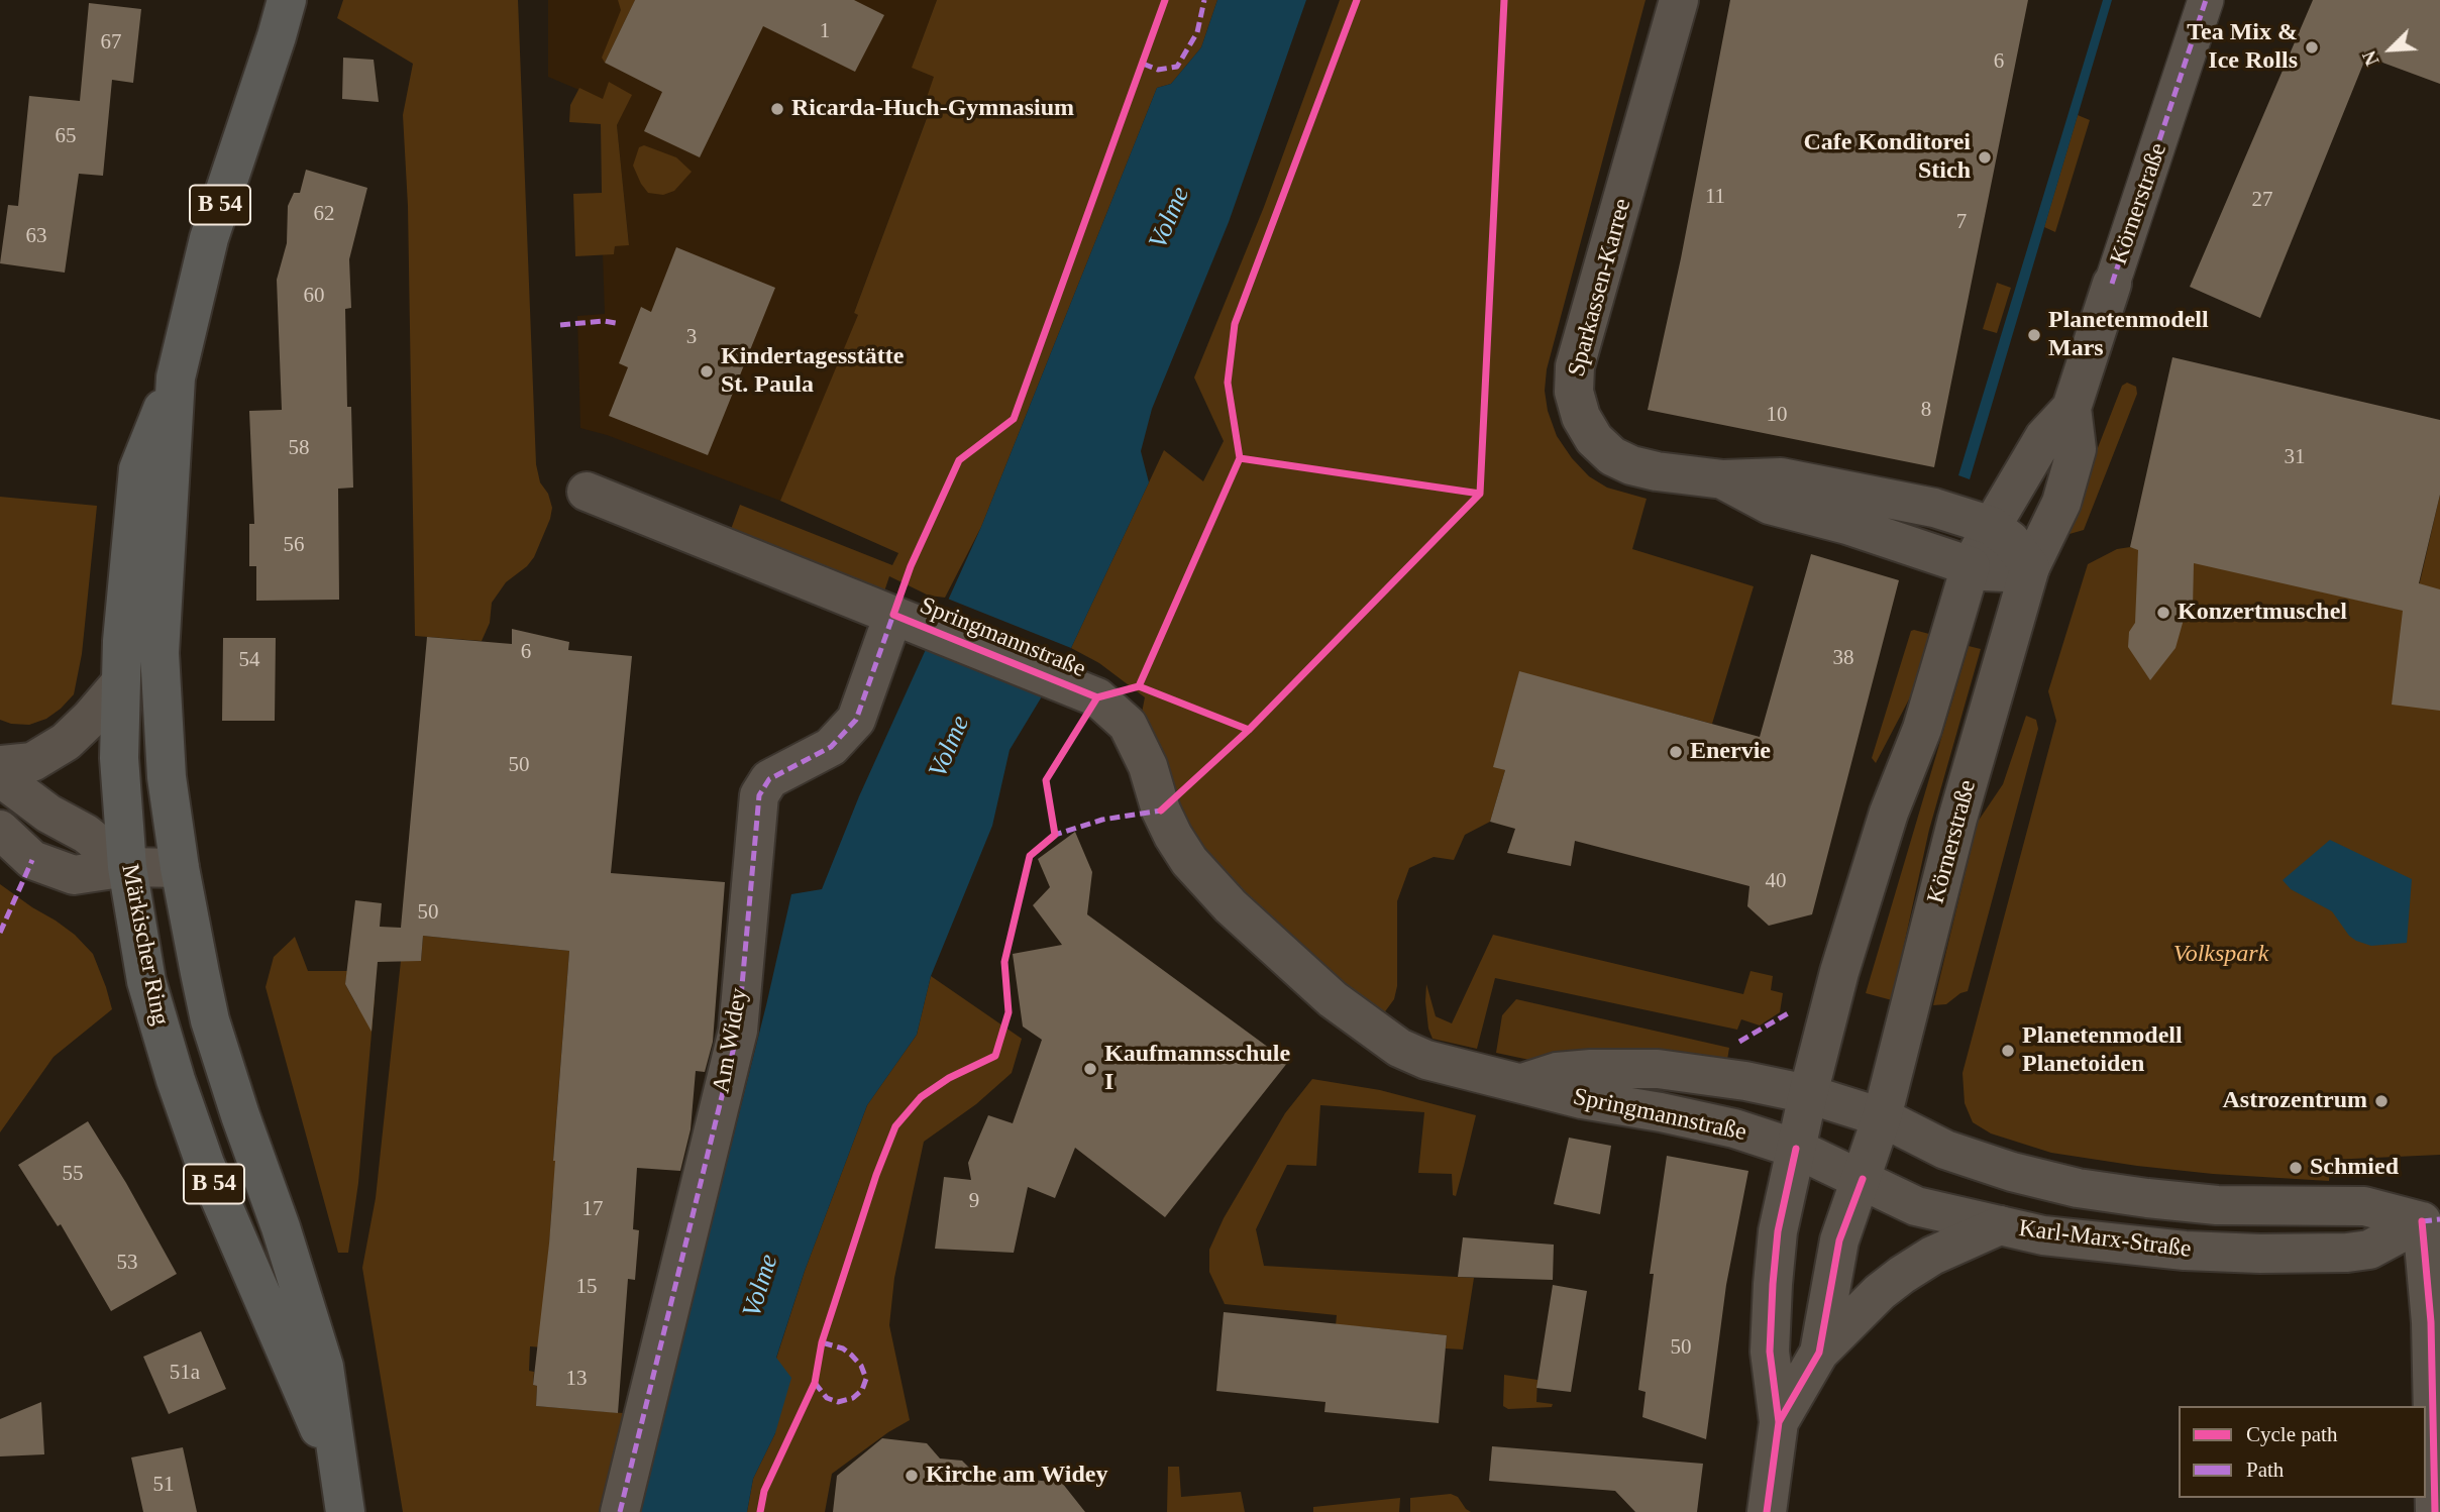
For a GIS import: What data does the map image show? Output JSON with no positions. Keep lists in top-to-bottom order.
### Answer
{
  "streets": {
    "main road": ["B 54", "Märkischer Ring"],
    "street": [
      "Körnerstraße",
      "Sparkassen-Karree",
      "Springmannstraße",
      "Am Widey",
      "Karl-Marx-Straße"
    ]
  },
  "crossings": [
    ["Körnerstraße", "Sparkassen-Karree"],
    ["Körnerstraße", "Springmannstraße"],
    ["Körnerstraße", "Karl-Marx-Straße"],
    ["Springmannstraße", "Am Widey"],
    ["Springmannstraße", "Karl-Marx-Straße"]
  ],
  "water": ["Volme"],
  "parks": ["Volkspark"],
  "places": [
    "Tea Mix & Ice Rolls",
    "Ricarda-Huch-Gymnasium",
    "Cafe Konditorei Stich",
    "Planetenmodell Mars",
    "Kindertagesstätte St. Paula",
    "Konzertmuschel",
    "Enervie",
    "Planetenmodell Planetoiden",
    "Kaufmannsschule I",
    "Astrozentrum",
    "Schmied",
    "Kirche am Widey"
  ],
  "house_numbers": [
    "1",
    "67",
    "6",
    "65",
    "11",
    "27",
    "62",
    "7",
    "63",
    "60",
    "3",
    "8",
    "10",
    "58",
    "31",
    "56",
    "6",
    "38",
    "54",
    "50",
    "40",
    "50",
    "55",
    "9",
    "17",
    "53",
    "15",
    "50",
    "51a",
    "13",
    "51"
  ],
  "legend": ["Cycle path", "Path"],
  "north": "bottom left"
}
